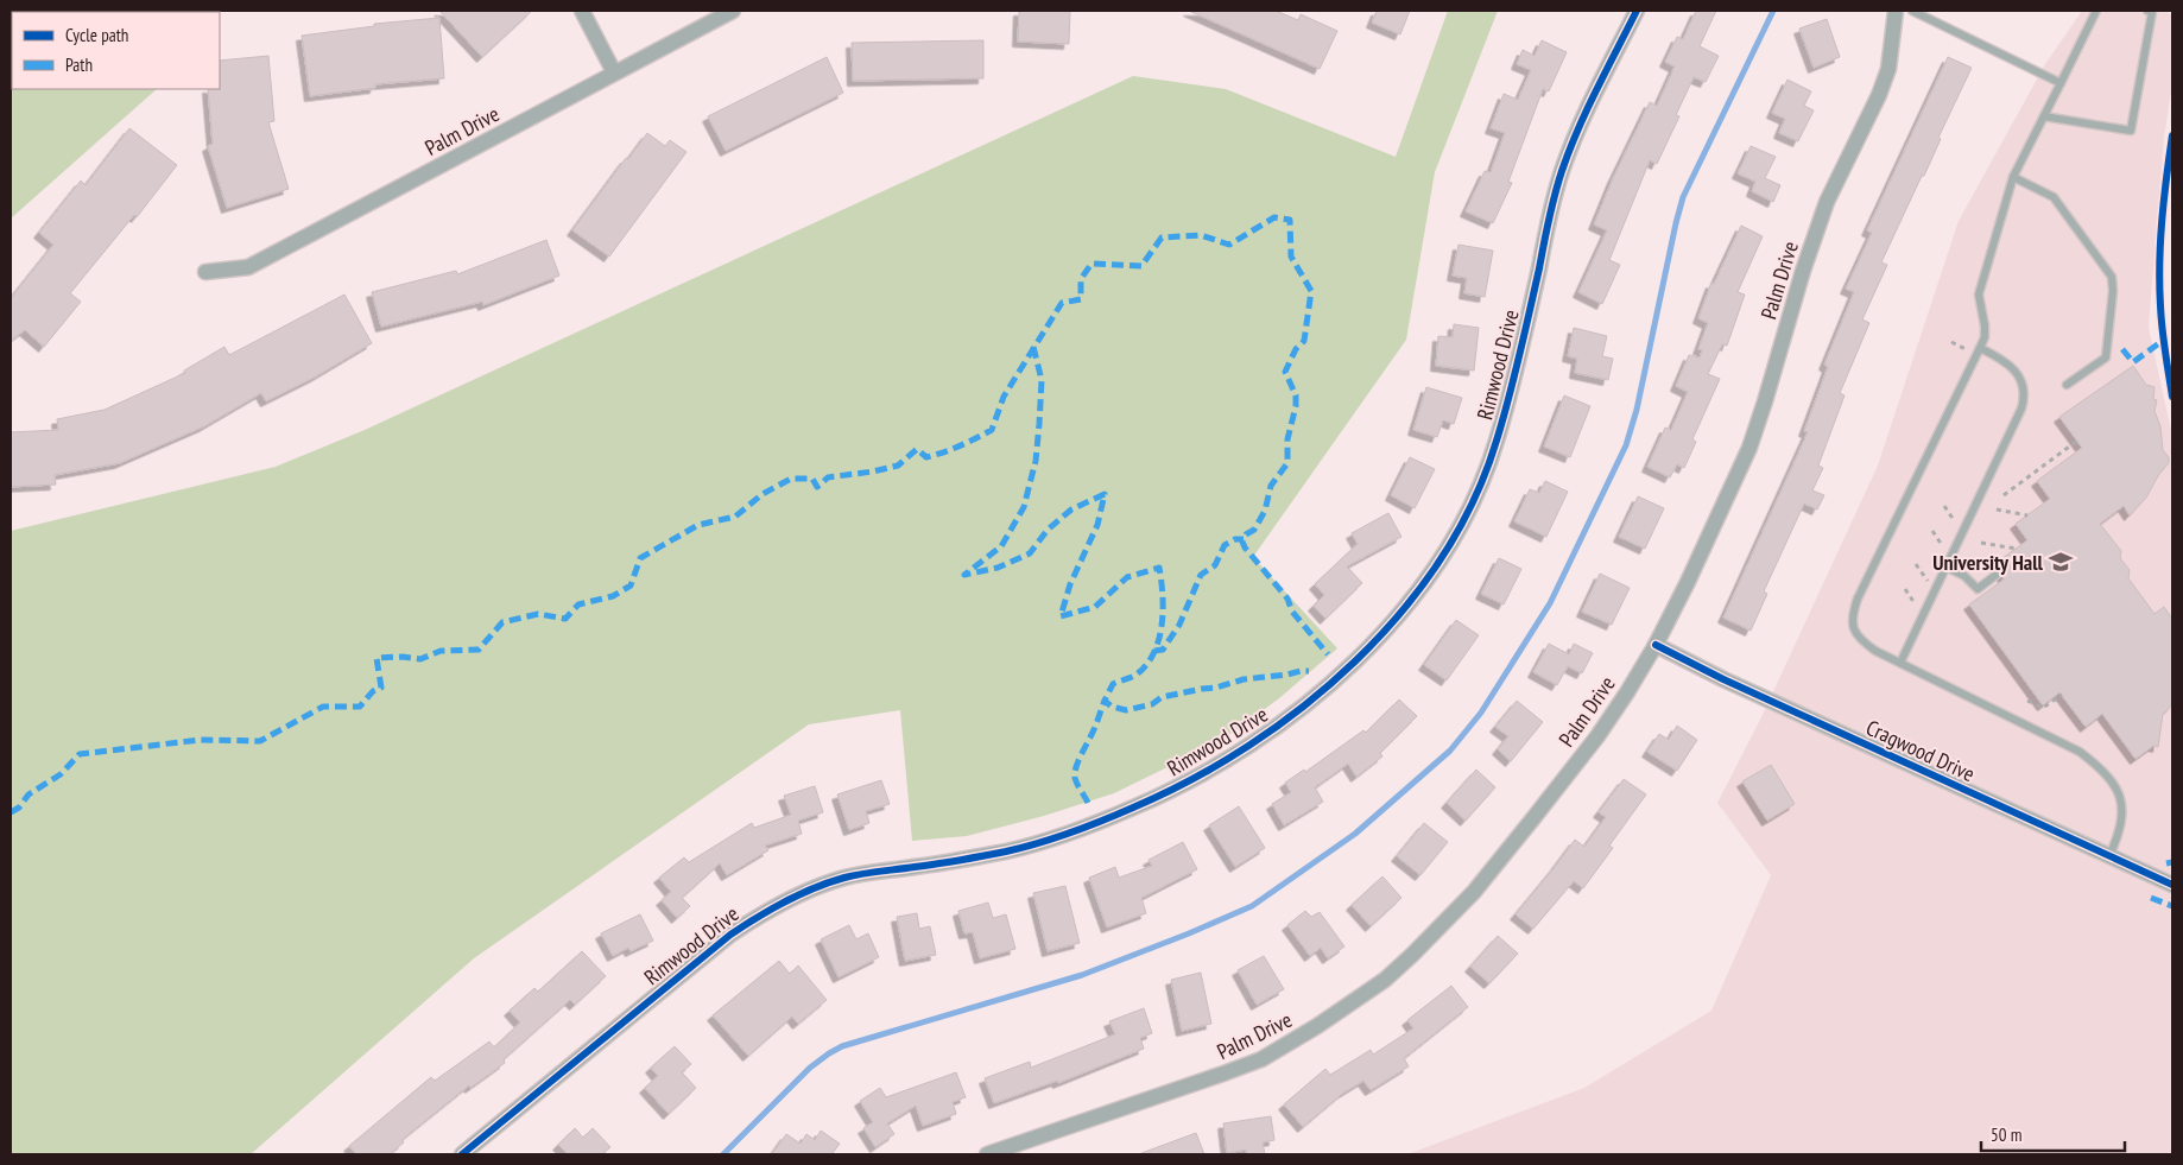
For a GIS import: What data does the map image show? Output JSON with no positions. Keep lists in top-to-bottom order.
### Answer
{
  "streets": {
    "street": ["Palm Drive", "Rimwood Drive", "Cragwood Drive"]
  },
  "crossings": [
    ["Palm Drive", "Cragwood Drive"]
  ],
  "places": {
    "school or university": ["University Hall"]
  },
  "legend": ["Cycle path", "Path"],
  "scale_bar": "50 m"
}
